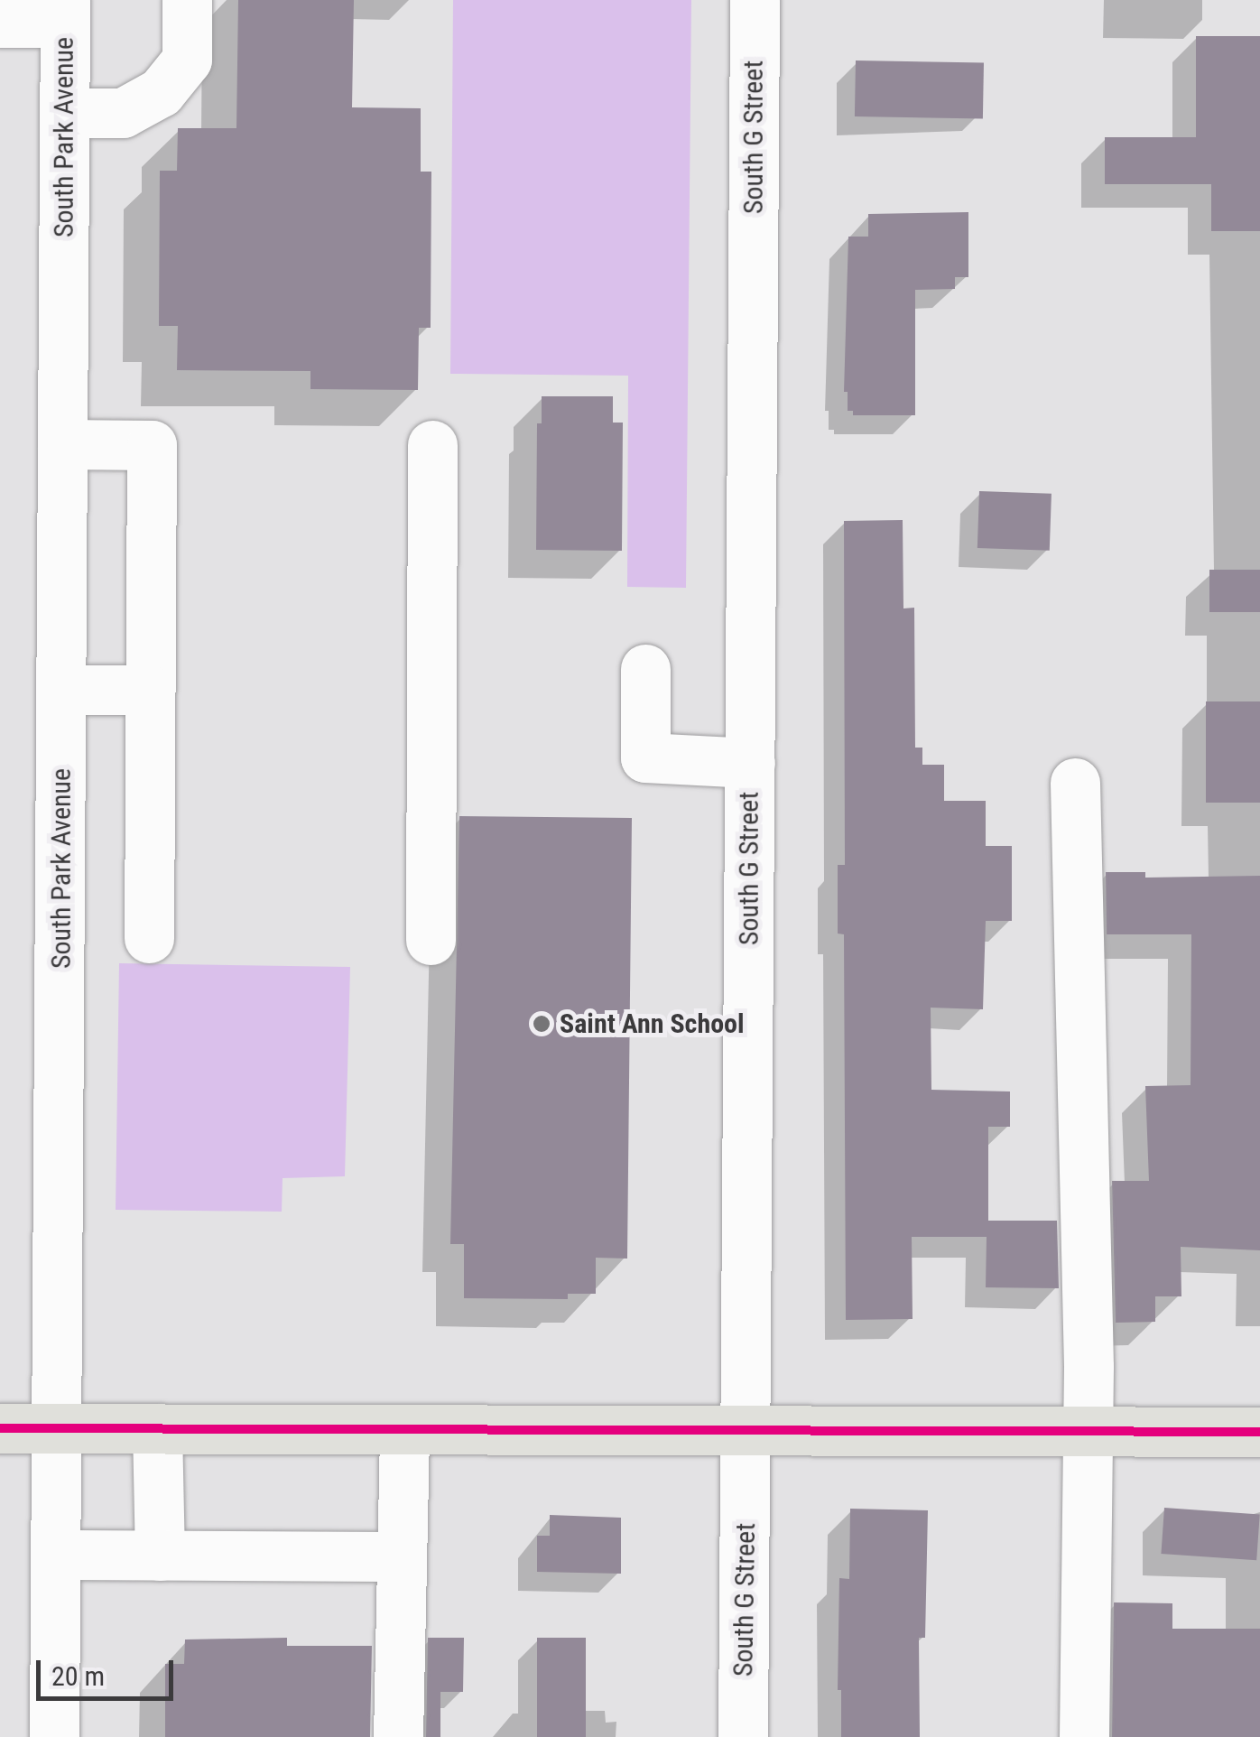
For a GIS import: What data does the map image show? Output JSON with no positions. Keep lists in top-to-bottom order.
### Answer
{
  "streets": {
    "street": ["South Park Avenue", "South G Street"]
  },
  "places": ["Saint Ann School"],
  "scale_bar": "20 m"
}
